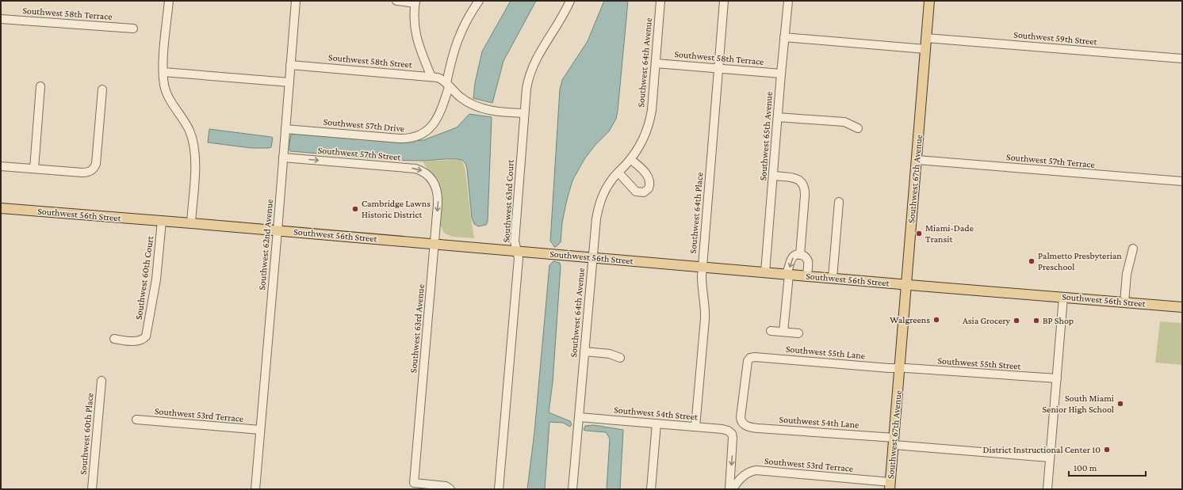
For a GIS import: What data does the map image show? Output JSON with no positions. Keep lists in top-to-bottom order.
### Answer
{
  "streets": {
    "main road": ["Southwest 67th Avenue", "Southwest 56th Street"],
    "street": [
      "Southwest 58th Terrace",
      "Southwest 59th Street",
      "Southwest 58th Street",
      "Southwest 64th Avenue",
      "Southwest 57th Drive",
      "Southwest 65th Avenue",
      "Southwest 57th Street",
      "Southwest 57th Terrace",
      "Southwest 63rd Court",
      "Southwest 64th Place",
      "Southwest 62nd Avenue",
      "Southwest 60th Court",
      "Southwest 63rd Avenue",
      "Southwest 55th Lane",
      "Southwest 55th Street",
      "Southwest 54th Street",
      "Southwest 53rd Terrace",
      "Southwest 54th Lane",
      "Southwest 60th Place"
    ]
  },
  "crossings": [
    ["Southwest 58th Terrace", "Southwest 64th Avenue"],
    ["Southwest 58th Terrace", "Southwest 65th Avenue"],
    ["Southwest 58th Terrace", "Southwest 64th Place"],
    ["Southwest 59th Street", "Southwest 67th Avenue"],
    ["Southwest 58th Street", "Southwest 57th Drive"],
    ["Southwest 58th Street", "Southwest 63rd Court"],
    ["Southwest 58th Street", "Southwest 62nd Avenue"],
    ["Southwest 64th Avenue", "Southwest 56th Street"],
    ["Southwest 64th Avenue", "Southwest 54th Street"],
    ["Southwest 57th Drive", "Southwest 62nd Avenue"],
    ["Southwest 65th Avenue", "Southwest 56th Street"],
    ["Southwest 57th Street", "Southwest 62nd Avenue"],
    ["Southwest 57th Street", "Southwest 63rd Avenue"],
    ["Southwest 57th Terrace", "Southwest 67th Avenue"],
    ["Southwest 67th Avenue", "Southwest 56th Street"],
    ["Southwest 67th Avenue", "Southwest 55th Lane"],
    ["Southwest 67th Avenue", "Southwest 55th Street"],
    ["Southwest 67th Avenue", "Southwest 53rd Terrace"],
    ["Southwest 67th Avenue", "Southwest 54th Lane"],
    ["Southwest 63rd Court", "Southwest 56th Street"],
    ["Southwest 64th Place", "Southwest 56th Street"],
    ["Southwest 64th Place", "Southwest 54th Street"],
    ["Southwest 56th Street", "Southwest 62nd Avenue"],
    ["Southwest 56th Street", "Southwest 60th Court"],
    ["Southwest 56th Street", "Southwest 63rd Avenue"],
    ["Southwest 62nd Avenue", "Southwest 53rd Terrace"],
    ["Southwest 55th Lane", "Southwest 55th Street"],
    ["Southwest 55th Lane", "Southwest 54th Lane"]
  ],
  "one_way": ["Southwest 57th Street"],
  "places": [
    "Cambridge Lawns Historic District",
    "Miami-Dade Transit",
    "Palmetto Presbyterian Preschool",
    "Walgreens",
    "Asia Grocery",
    "BP Shop",
    "South Miami Senior High School",
    "District Instructional Center 10"
  ],
  "scale_bar": "100 m"
}
